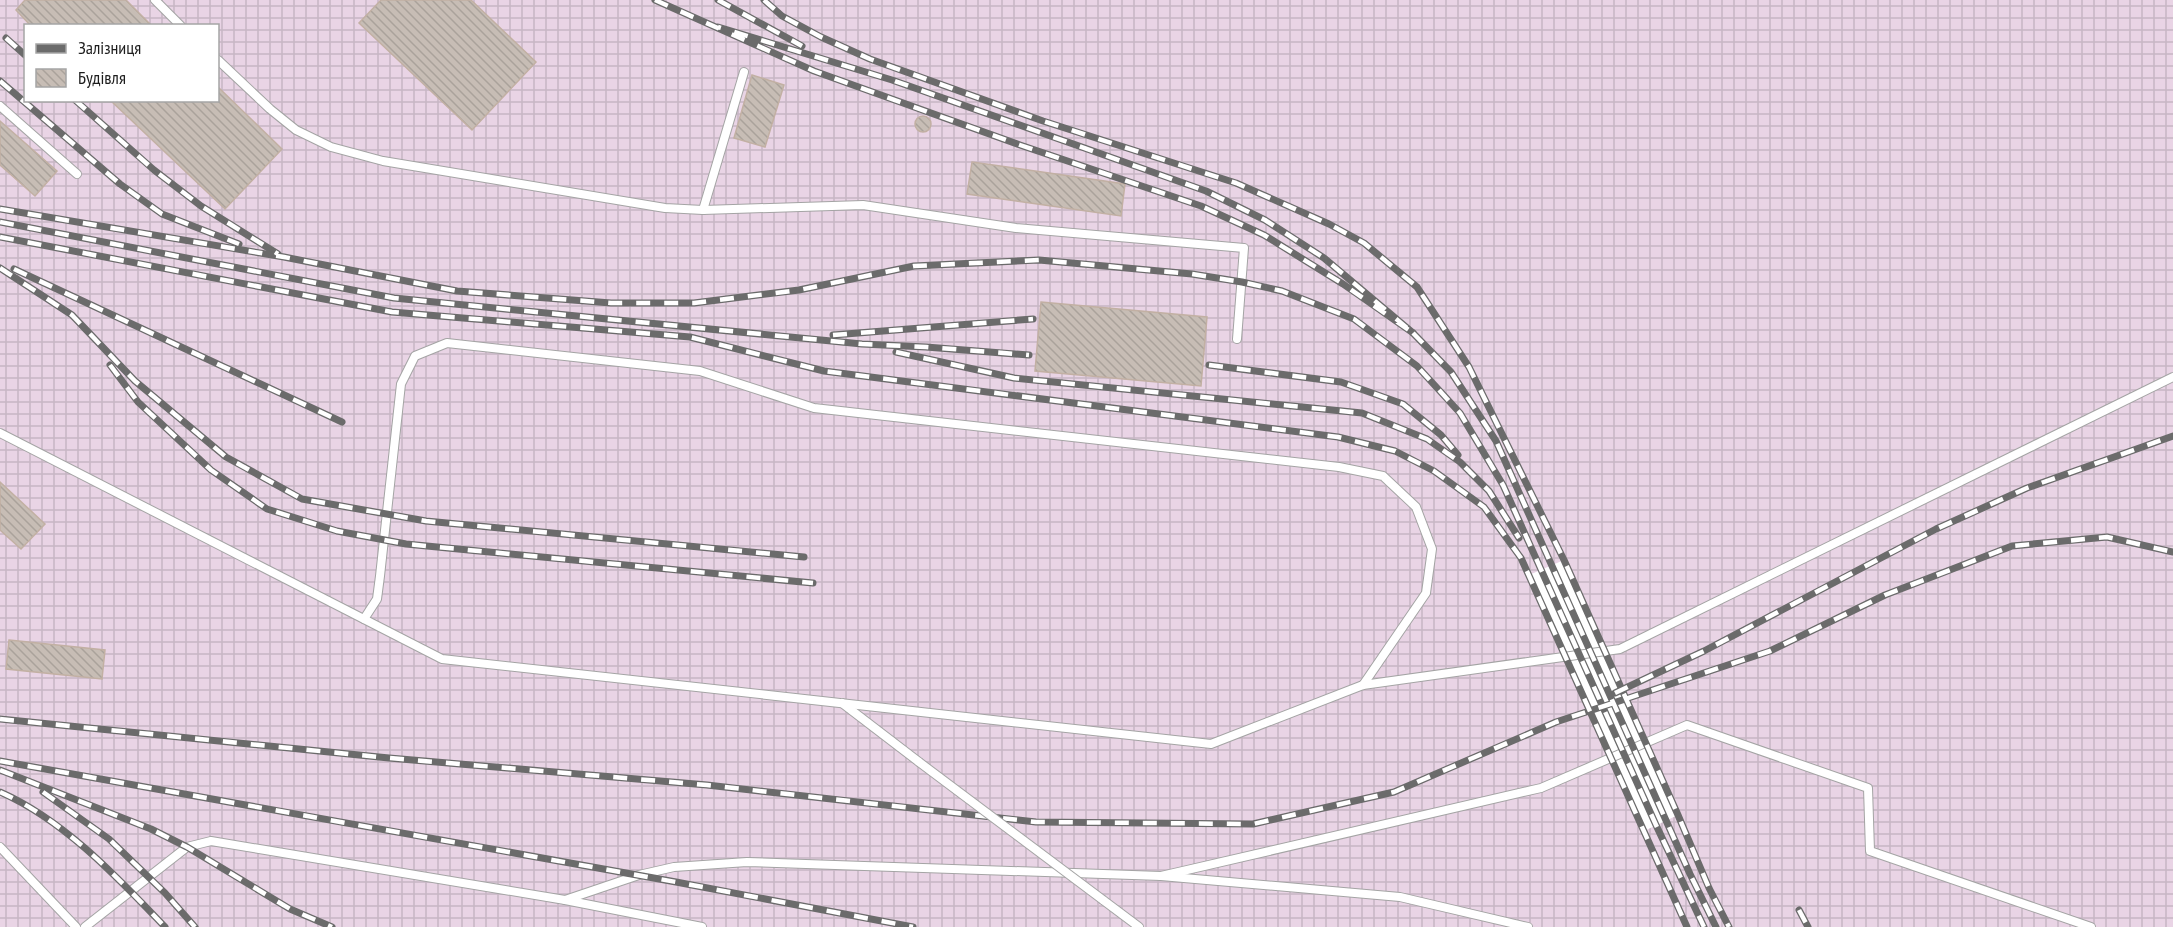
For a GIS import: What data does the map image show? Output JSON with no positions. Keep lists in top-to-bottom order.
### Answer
{
  "legend": ["Залізниця", "Будівля"]
}
